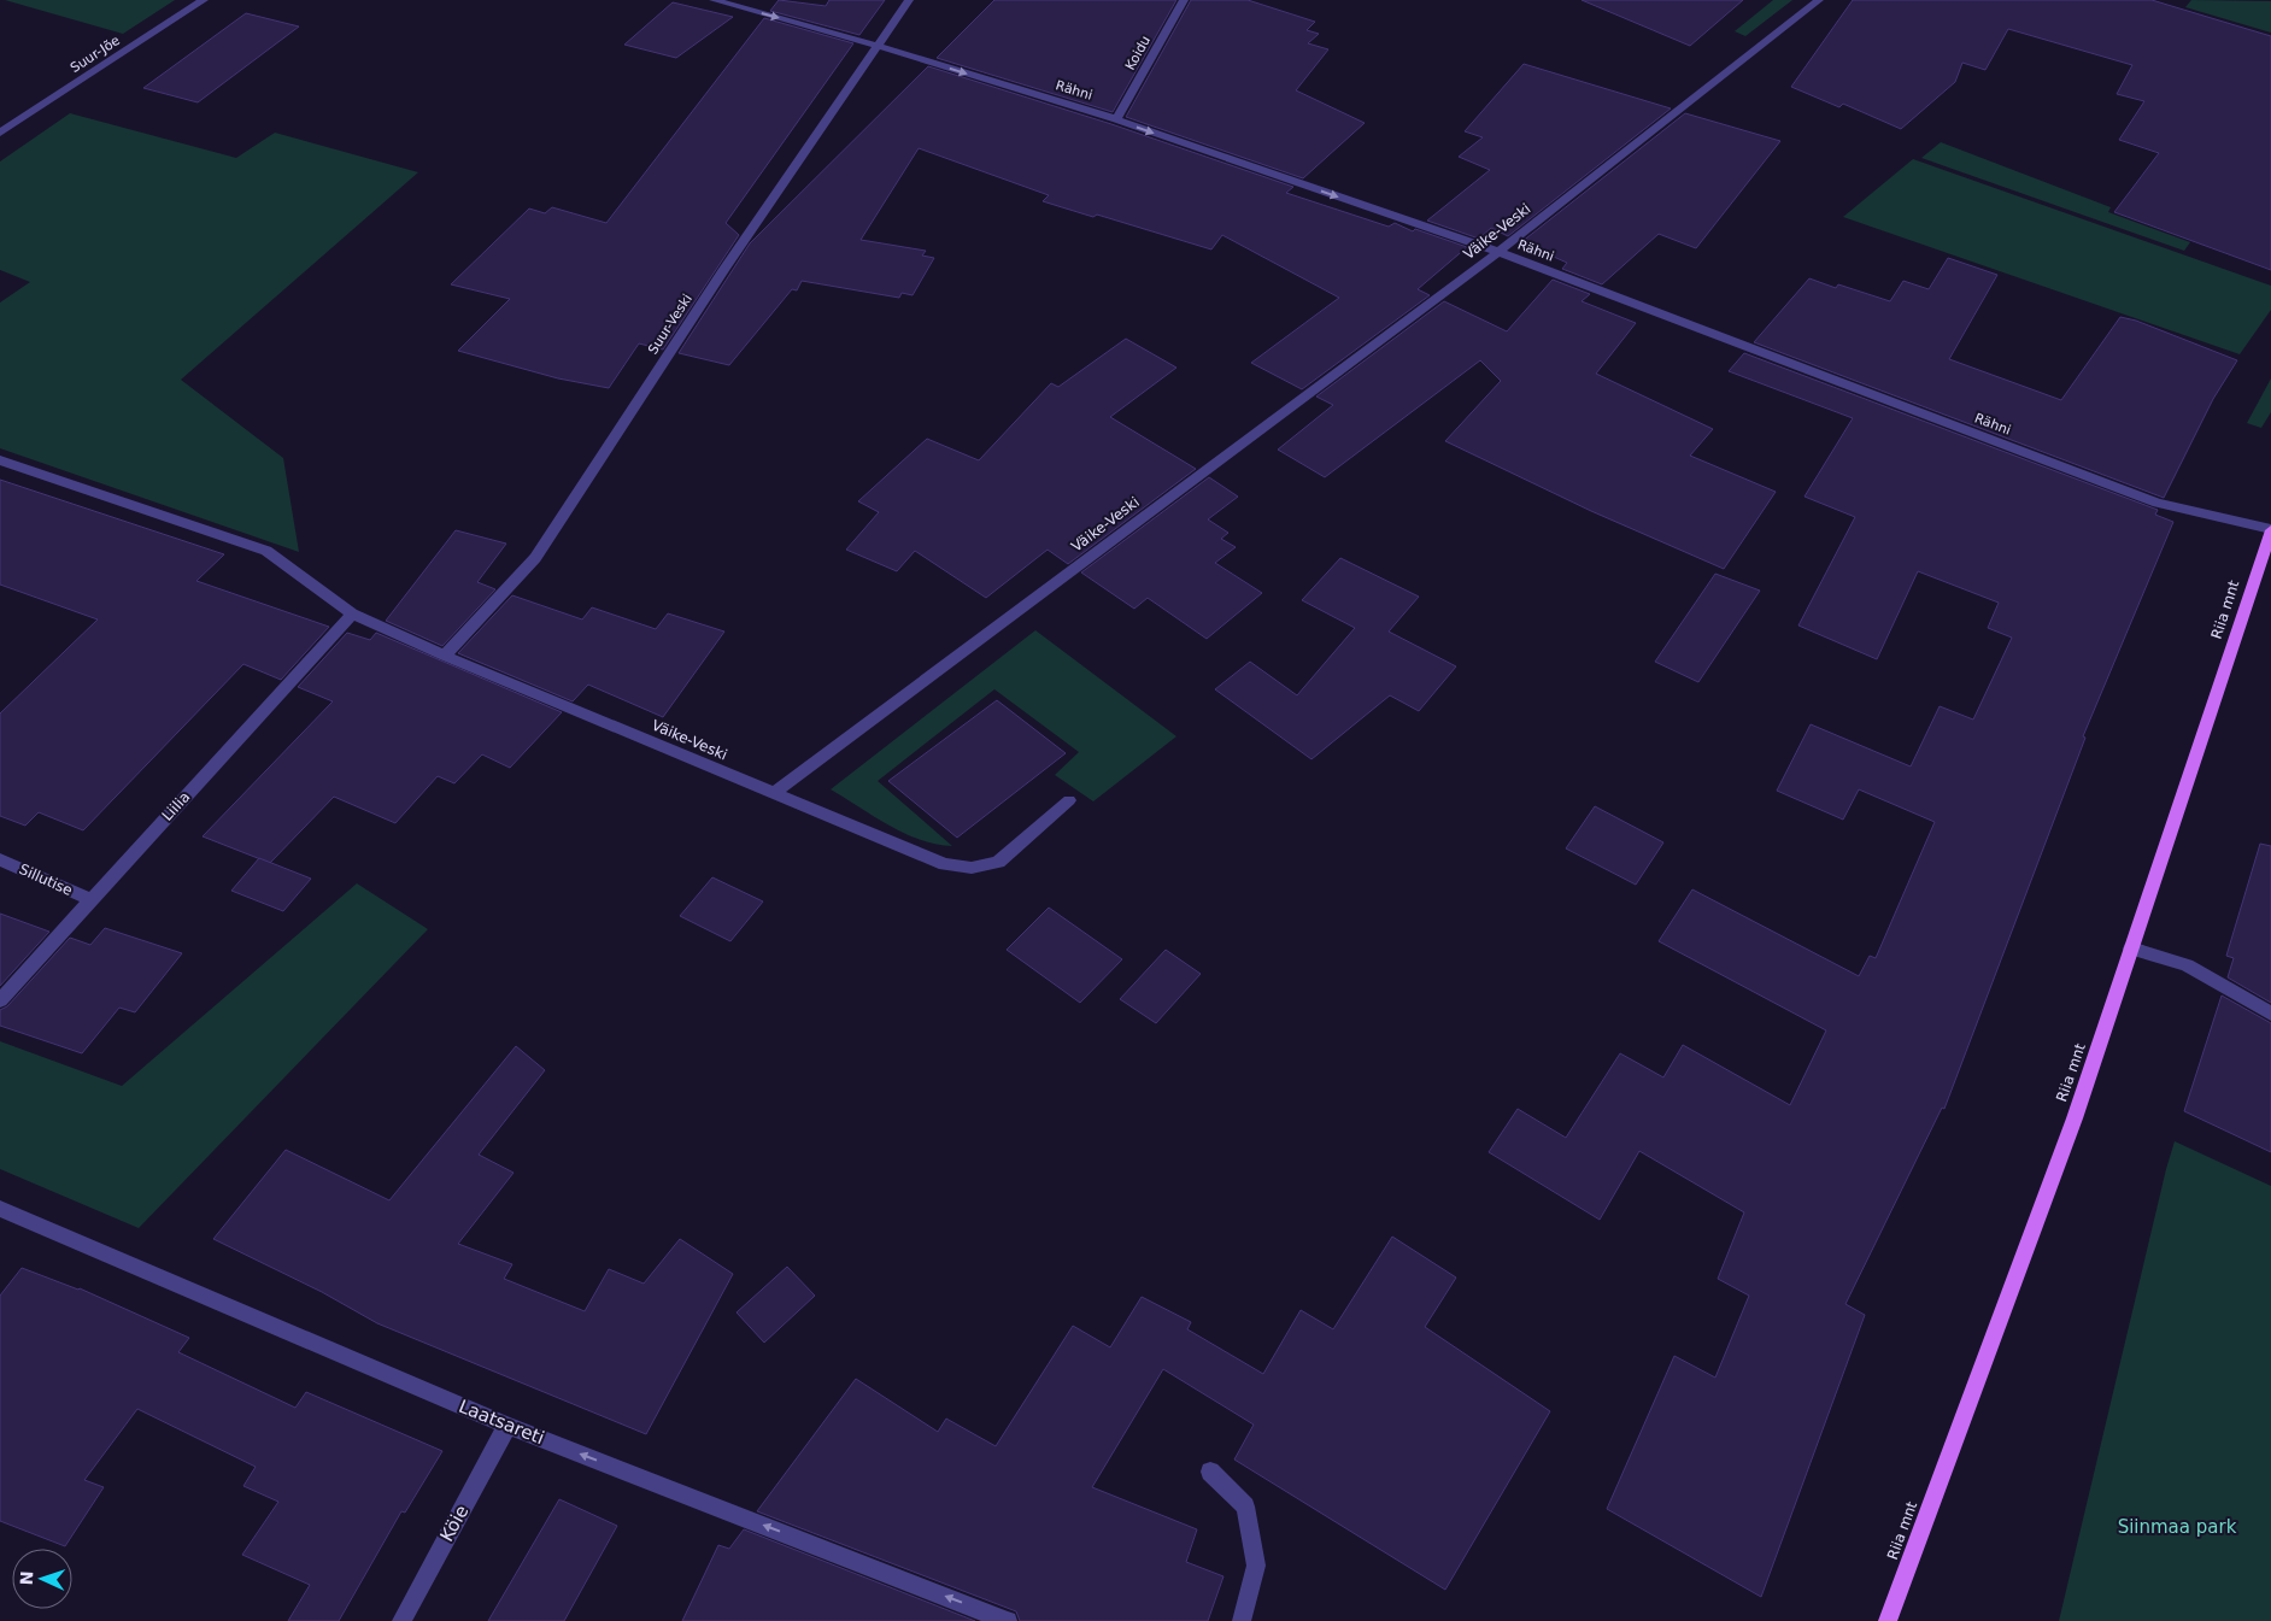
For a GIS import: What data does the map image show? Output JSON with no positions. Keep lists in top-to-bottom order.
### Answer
{
  "streets": {
    "main road": ["Riia mnt"],
    "street": [
      "Koidu",
      "Suur-Jõe",
      "Rähni",
      "Väike-Veski",
      "Suur-Veski",
      "Liilia",
      "Sillutise",
      "Laatsareti",
      "Köie"
    ]
  },
  "crossings": [
    ["Koidu", "Rähni"],
    ["Rähni", "Väike-Veski"],
    ["Rähni", "Suur-Veski"],
    ["Rähni", "Riia mnt"],
    ["Väike-Veski", "Suur-Veski"],
    ["Väike-Veski", "Liilia"],
    ["Liilia", "Sillutise"],
    ["Laatsareti", "Köie"]
  ],
  "one_way": ["Rähni", "Laatsareti"],
  "parks": ["Siinmaa park"],
  "north": "left"
}
